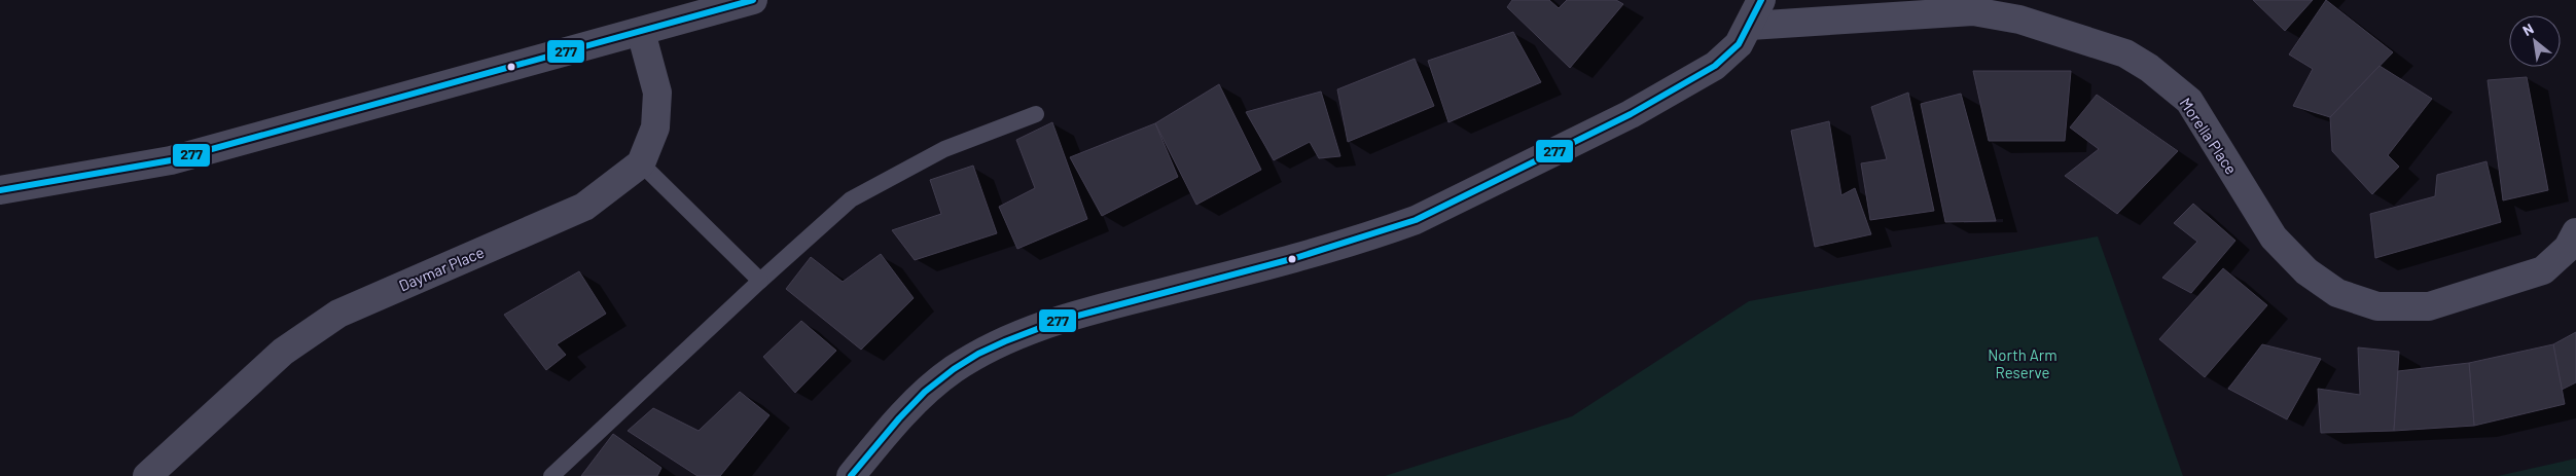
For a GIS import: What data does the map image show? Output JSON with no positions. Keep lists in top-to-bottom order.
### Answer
{
  "streets": {
    "street": ["Morella Place", "Daymar Place"]
  },
  "parks": ["North Arm Reserve"],
  "lines": ["transit line 277"],
  "north": "top left"
}
